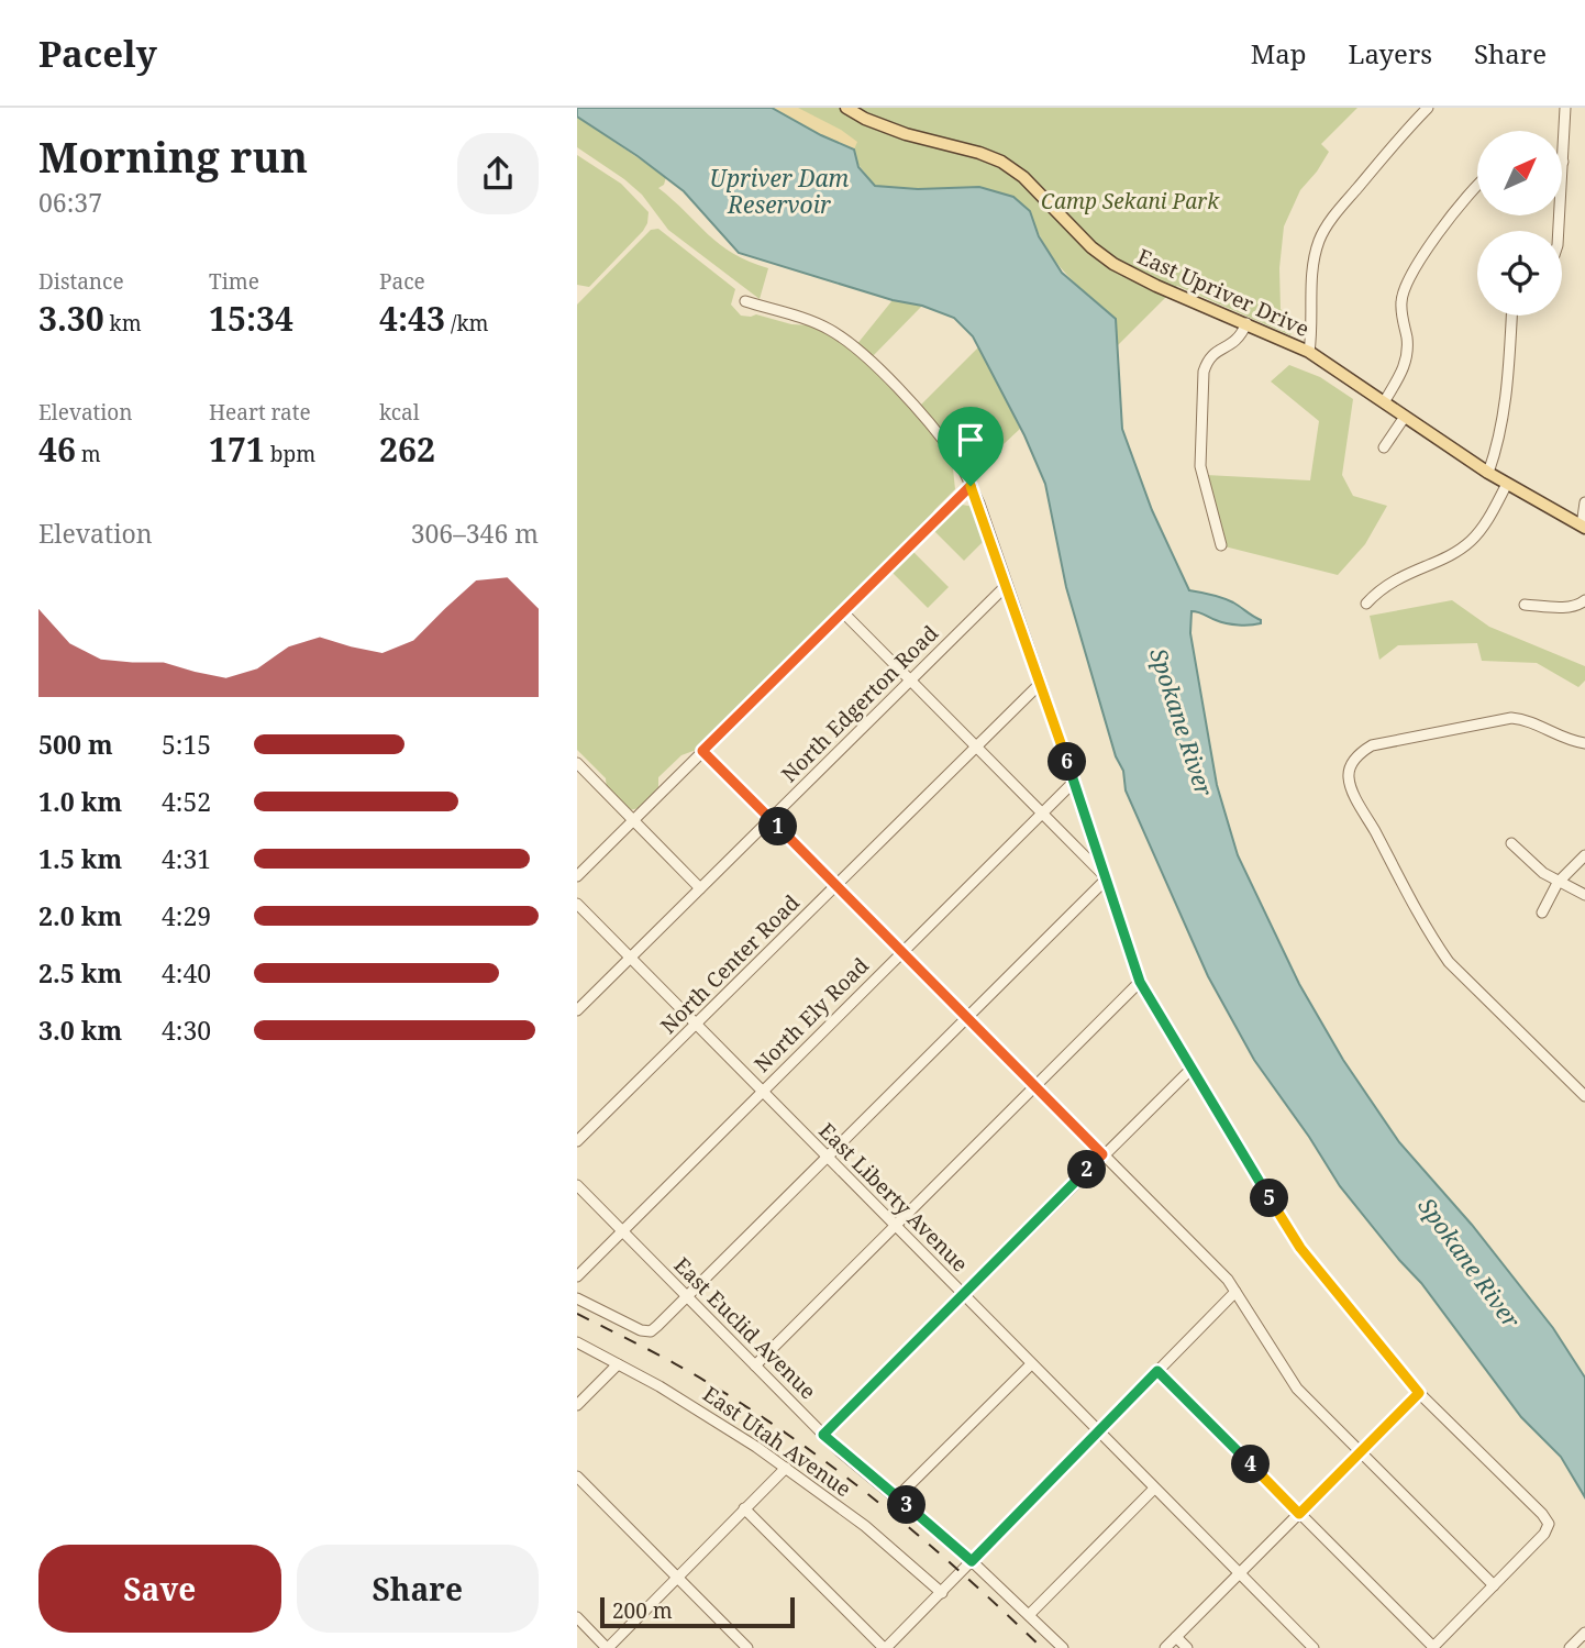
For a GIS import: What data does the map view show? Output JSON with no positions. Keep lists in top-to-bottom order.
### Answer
{
  "streets": {
    "main road": ["East Upriver Drive"],
    "street": [
      "North Edgerton Road",
      "North Center Road",
      "North Ely Road",
      "East Liberty Avenue",
      "East Euclid Avenue",
      "East Utah Avenue"
    ]
  },
  "crossings": [
    ["North Edgerton Road", "East Liberty Avenue"],
    ["North Center Road", "East Liberty Avenue"],
    ["North Ely Road", "East Liberty Avenue"],
    ["North Ely Road", "East Euclid Avenue"]
  ],
  "water": ["Upriver Dam Reservoir", "Spokane River"],
  "parks": ["Camp Sekani Park"],
  "scale_bar": "200 m",
  "north": "top right",
  "page": {
    "header": "Pacely",
    "nav": ["Map", "Layers", "Share"],
    "heading": ["Morning run", "06:37"],
    "stats": [
      ["Distance", "3.30 km"],
      ["Time", "15:34"],
      ["Pace", "4:43 /km"],
      ["Elevation", "46 m"],
      ["Heart rate", "171 bpm"],
      ["kcal", "262"]
    ],
    "chart": ["Elevation", "306–346 m"],
    "list": [
      {
        "name": "500 m",
        "note": "5:15"
      },
      {
        "name": "1.0 km",
        "note": "4:52"
      },
      {
        "name": "1.5 km",
        "note": "4:31"
      },
      {
        "name": "2.0 km",
        "note": "4:29"
      },
      {
        "name": "2.5 km",
        "note": "4:40"
      },
      {
        "name": "3.0 km",
        "note": "4:30"
      }
    ],
    "pins": [
      "6",
      "1",
      "2",
      "5",
      "4",
      "3"
    ],
    "buttons": ["Save", "Share"],
    "scale": "200 m"
  }
}
